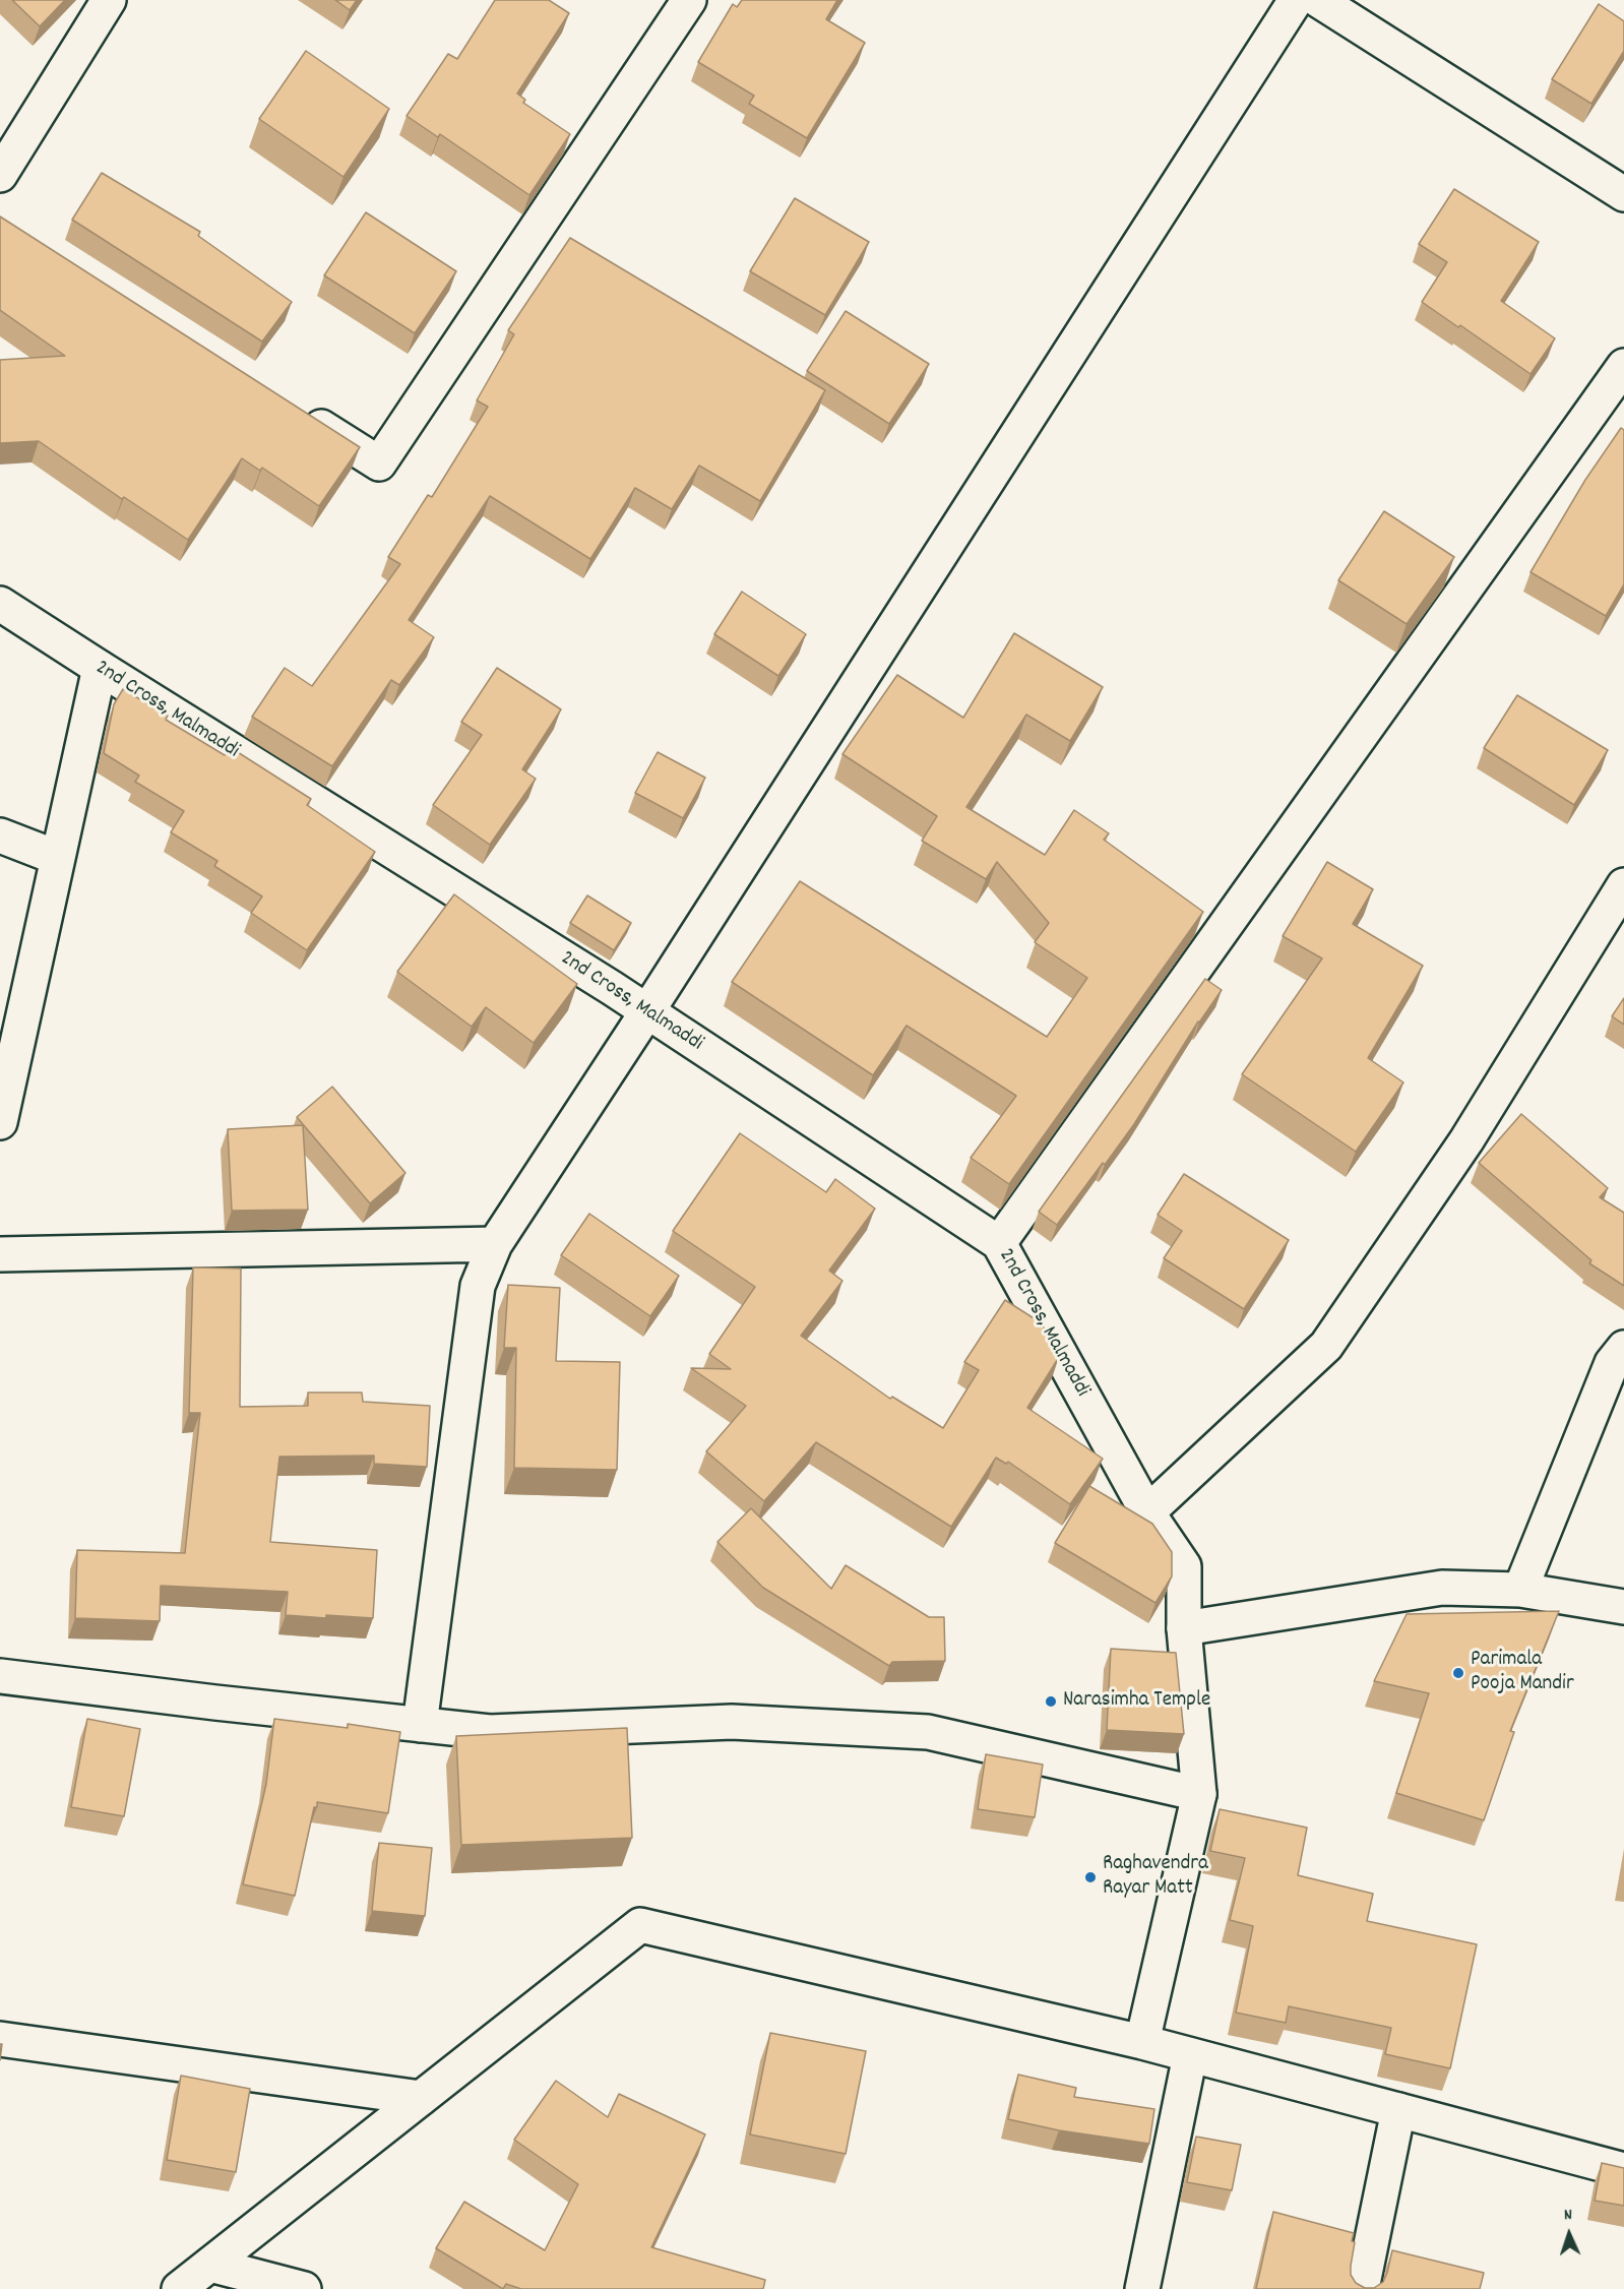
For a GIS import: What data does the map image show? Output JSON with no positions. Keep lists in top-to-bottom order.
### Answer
{
  "streets": {
    "street": ["2nd Cross, Malmaddi"]
  },
  "places": ["Parimala Pooja Mandir", "Narasimha Temple", "Raghavendra Rayar Matt"],
  "north": "top"
}
